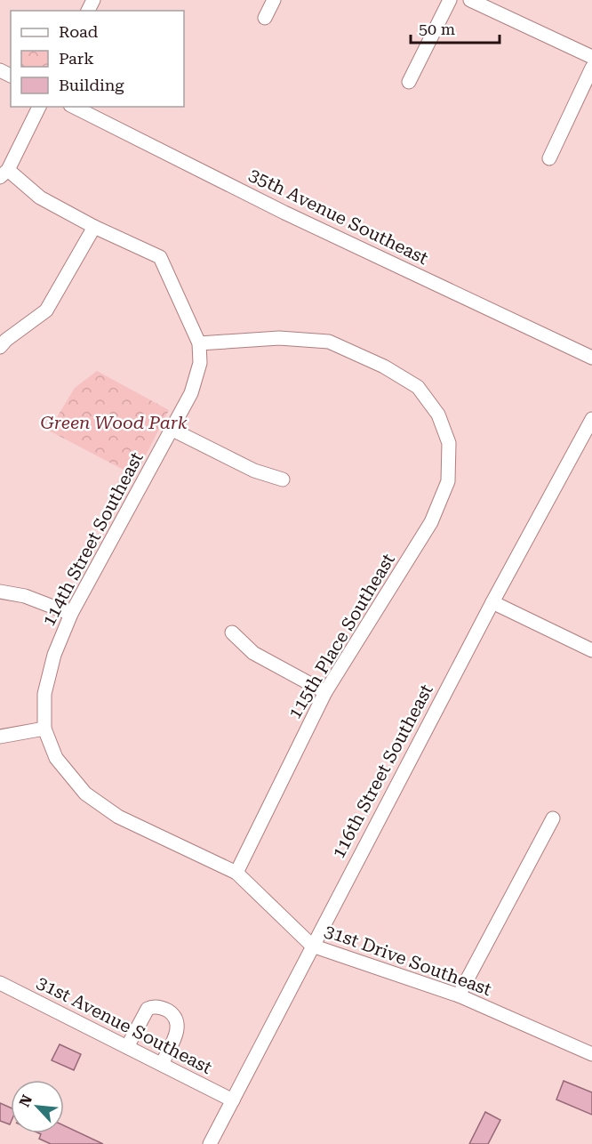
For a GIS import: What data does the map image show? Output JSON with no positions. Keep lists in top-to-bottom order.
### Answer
{
  "streets": {
    "street": [
      "35th Avenue Southeast",
      "114th Street Southeast",
      "115th Place Southeast",
      "116th Street Southeast",
      "31st Drive Southeast",
      "31st Avenue Southeast"
    ]
  },
  "crossings": [
    ["114th Street Southeast", "115th Place Southeast"],
    ["114th Street Southeast", "31st Drive Southeast"],
    ["115th Place Southeast", "31st Drive Southeast"],
    ["116th Street Southeast", "31st Drive Southeast"],
    ["116th Street Southeast", "31st Avenue Southeast"]
  ],
  "parks": ["Green Wood Park"],
  "legend": ["Road", "Park", "Building"],
  "scale_bar": "50 m",
  "north": "top left"
}
